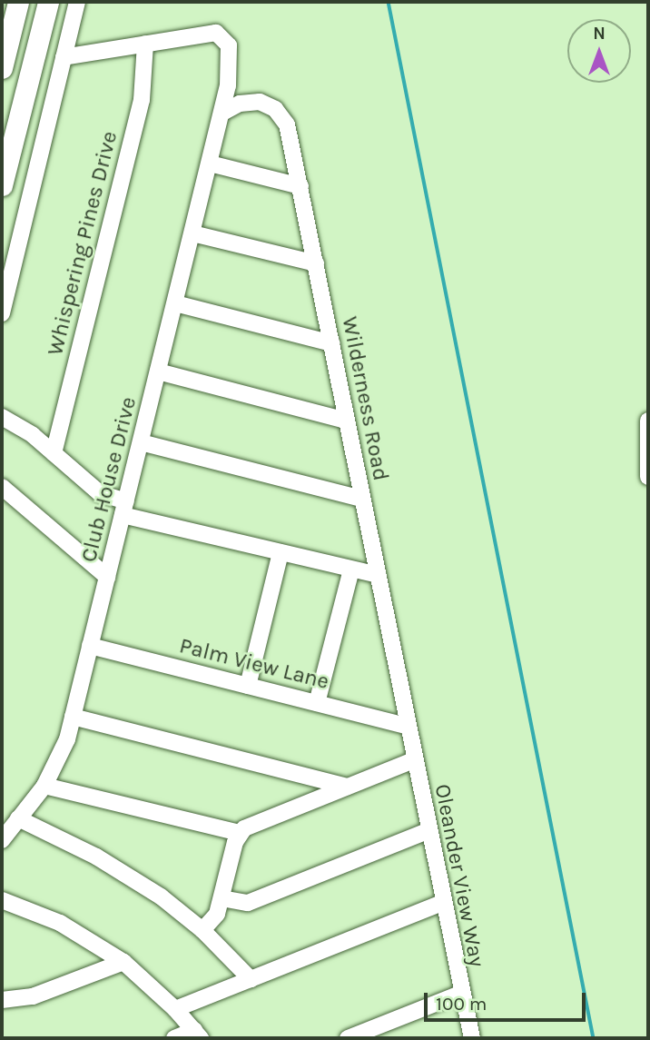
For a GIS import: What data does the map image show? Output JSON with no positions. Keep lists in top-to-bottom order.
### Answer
{
  "streets": {
    "street": [
      "Whispering Pines Drive",
      "Wilderness Road",
      "Club House Drive",
      "Palm View Lane",
      "Oleander View Way"
    ]
  },
  "crossings": [
    ["Whispering Pines Drive", "Club House Drive"],
    ["Wilderness Road", "Club House Drive"],
    ["Wilderness Road", "Palm View Lane"],
    ["Wilderness Road", "Oleander View Way"],
    ["Club House Drive", "Palm View Lane"]
  ],
  "scale_bar": "100 m",
  "north": "top"
}
